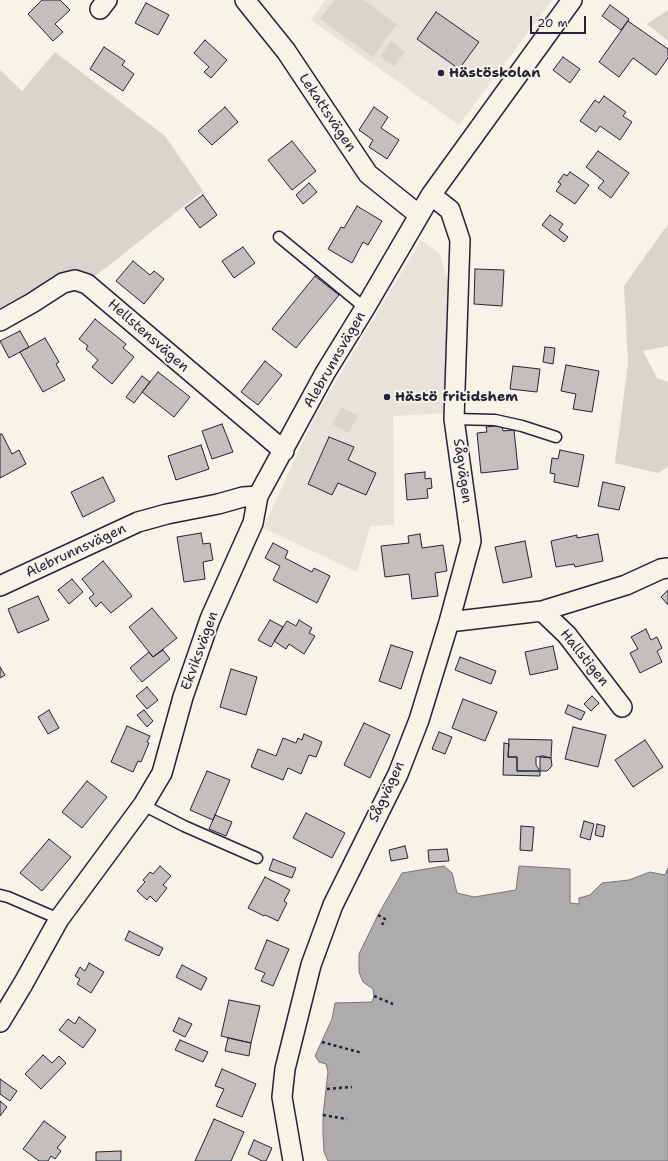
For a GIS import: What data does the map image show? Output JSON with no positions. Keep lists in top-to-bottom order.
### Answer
{
  "streets": {
    "street": [
      "Lekattsvägen",
      "Hellstensvägen",
      "Alebrunnsvägen",
      "Sågvägen",
      "Ekviksvägen",
      "Hallstigen"
    ]
  },
  "crossings": [
    ["Lekattsvägen", "Alebrunnsvägen"],
    ["Hellstensvägen", "Alebrunnsvägen"],
    ["Alebrunnsvägen", "Sågvägen"],
    ["Alebrunnsvägen", "Ekviksvägen"]
  ],
  "places": ["Hästöskolan", "Hästö fritidshem"],
  "scale_bar": "20 m"
}
